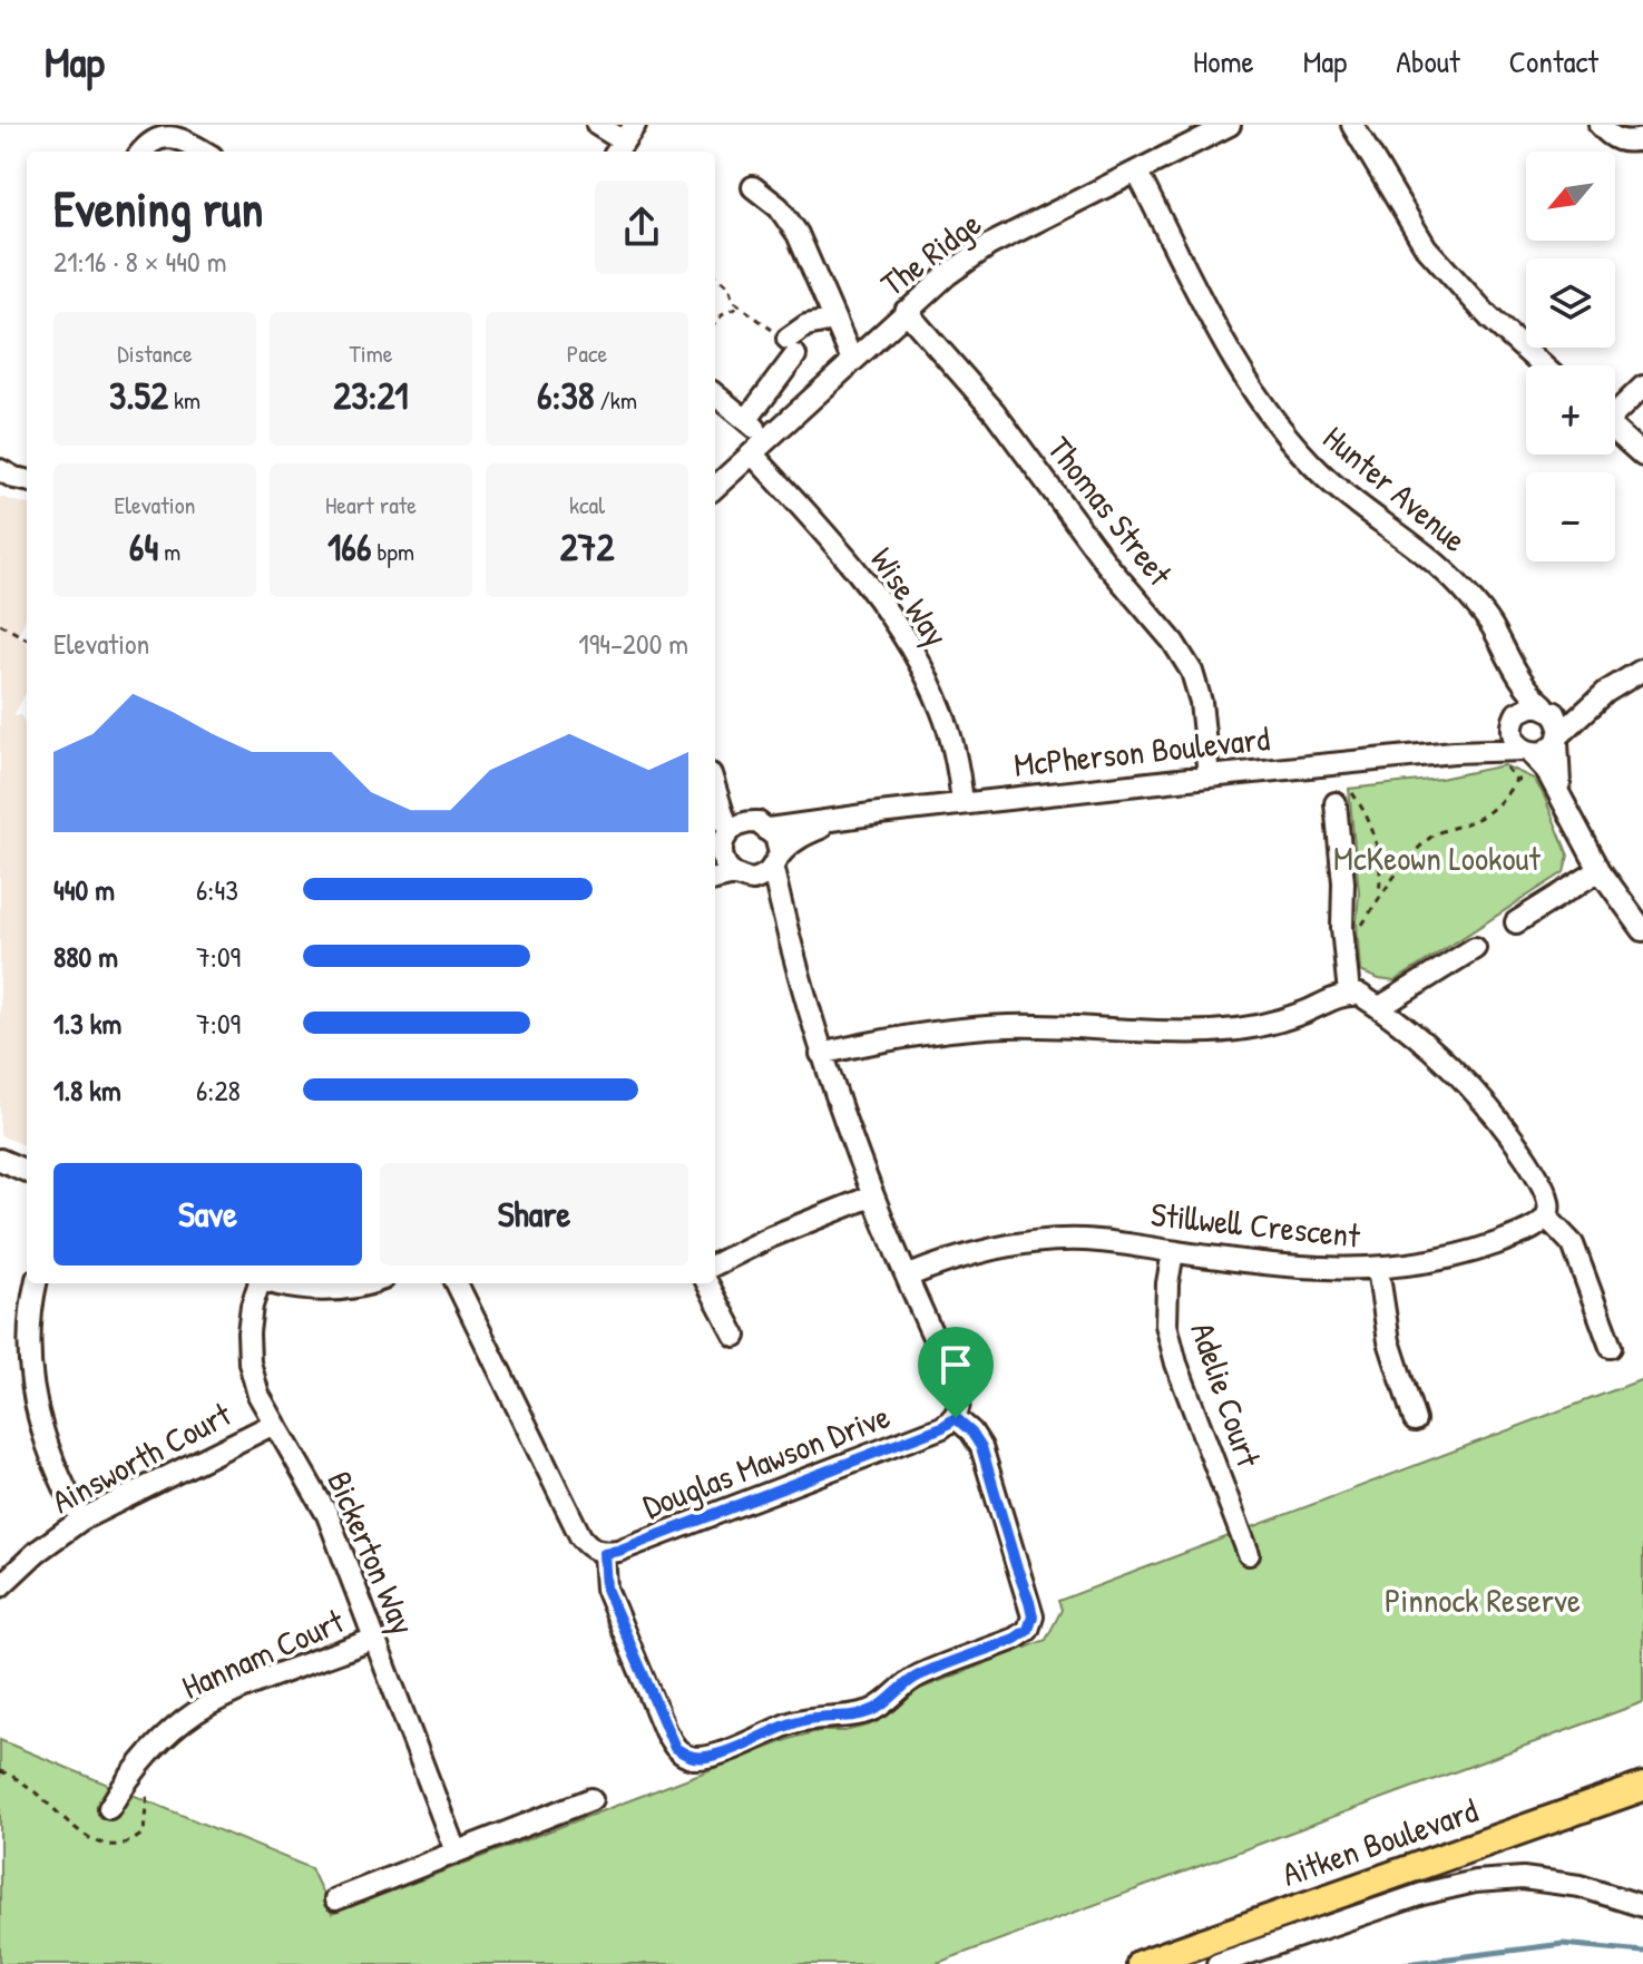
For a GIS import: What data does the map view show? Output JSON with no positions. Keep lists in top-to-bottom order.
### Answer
{
  "streets": {
    "main road": ["Aitken Boulevard"],
    "street": [
      "The Ridge",
      "Hunter Avenue",
      "Thomas Street",
      "Wise Way",
      "McPherson Boulevard",
      "Stillwell Crescent",
      "Adelie Court",
      "Ainsworth Court",
      "Douglas Mawson Drive",
      "Bickerton Way",
      "Hannam Court"
    ]
  },
  "crossings": [
    ["The Ridge", "Hunter Avenue"],
    ["The Ridge", "Thomas Street"],
    ["The Ridge", "Wise Way"],
    ["Hunter Avenue", "McPherson Boulevard"],
    ["Thomas Street", "McPherson Boulevard"],
    ["Wise Way", "McPherson Boulevard"],
    ["Stillwell Crescent", "Adelie Court"],
    ["Ainsworth Court", "Bickerton Way"],
    ["Bickerton Way", "Hannam Court"]
  ],
  "parks": ["McKeown Lookout", "Pinnock Reserve"],
  "north": "bottom left",
  "page": {
    "header": "Map",
    "nav": [
      "Home",
      "Map",
      "About",
      "Contact"
    ],
    "map_buttons": ["+", "−"],
    "heading": ["Evening run", "21:16 · 8 × 440 m"],
    "stats": [
      ["Distance", "3.52 km"],
      ["Time", "23:21"],
      ["Pace", "6:38 /km"],
      ["Elevation", "64 m"],
      ["Heart rate", "166 bpm"],
      ["kcal", "272"]
    ],
    "chart": ["Elevation", "194–200 m"],
    "list": [
      {
        "name": "440 m",
        "note": "6:43"
      },
      {
        "name": "880 m",
        "note": "7:09"
      },
      {
        "name": "1.3 km",
        "note": "7:09"
      },
      {
        "name": "1.8 km",
        "note": "6:28"
      }
    ],
    "buttons": ["Save", "Share"]
  }
}
